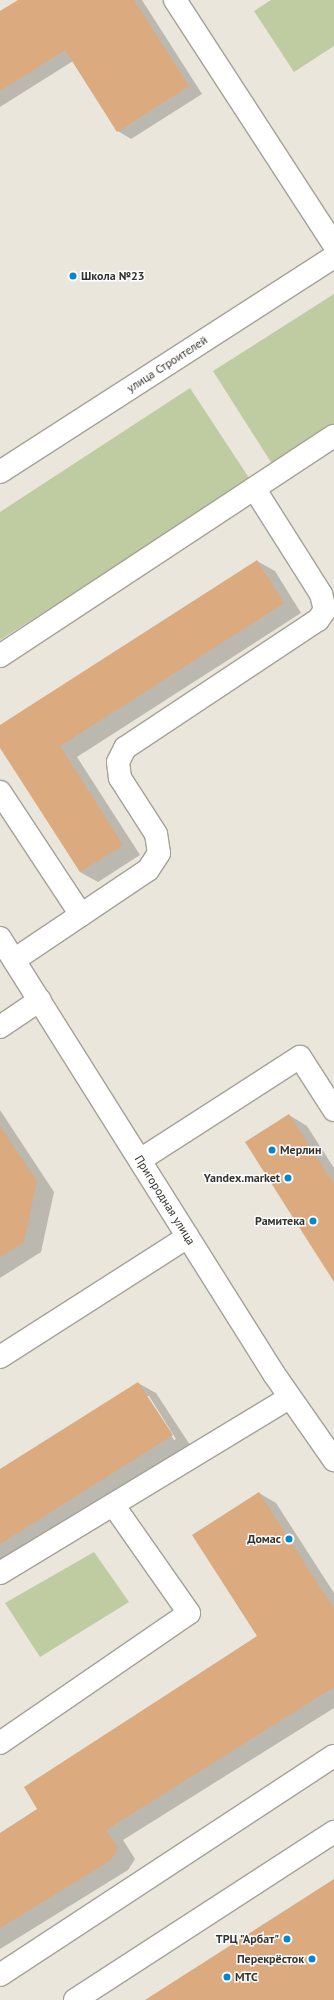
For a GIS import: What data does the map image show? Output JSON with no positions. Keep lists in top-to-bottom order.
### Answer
{
  "streets": {
    "street": ["улица Строителей", "Пригородная улица"]
  },
  "places": [
    "Школа №23",
    "Мерлин",
    "Yandex.market",
    "Рамитека",
    "Домас",
    "ТРЦ \"Арбат\"",
    "Перекрёсток",
    "МТС"
  ]
}
